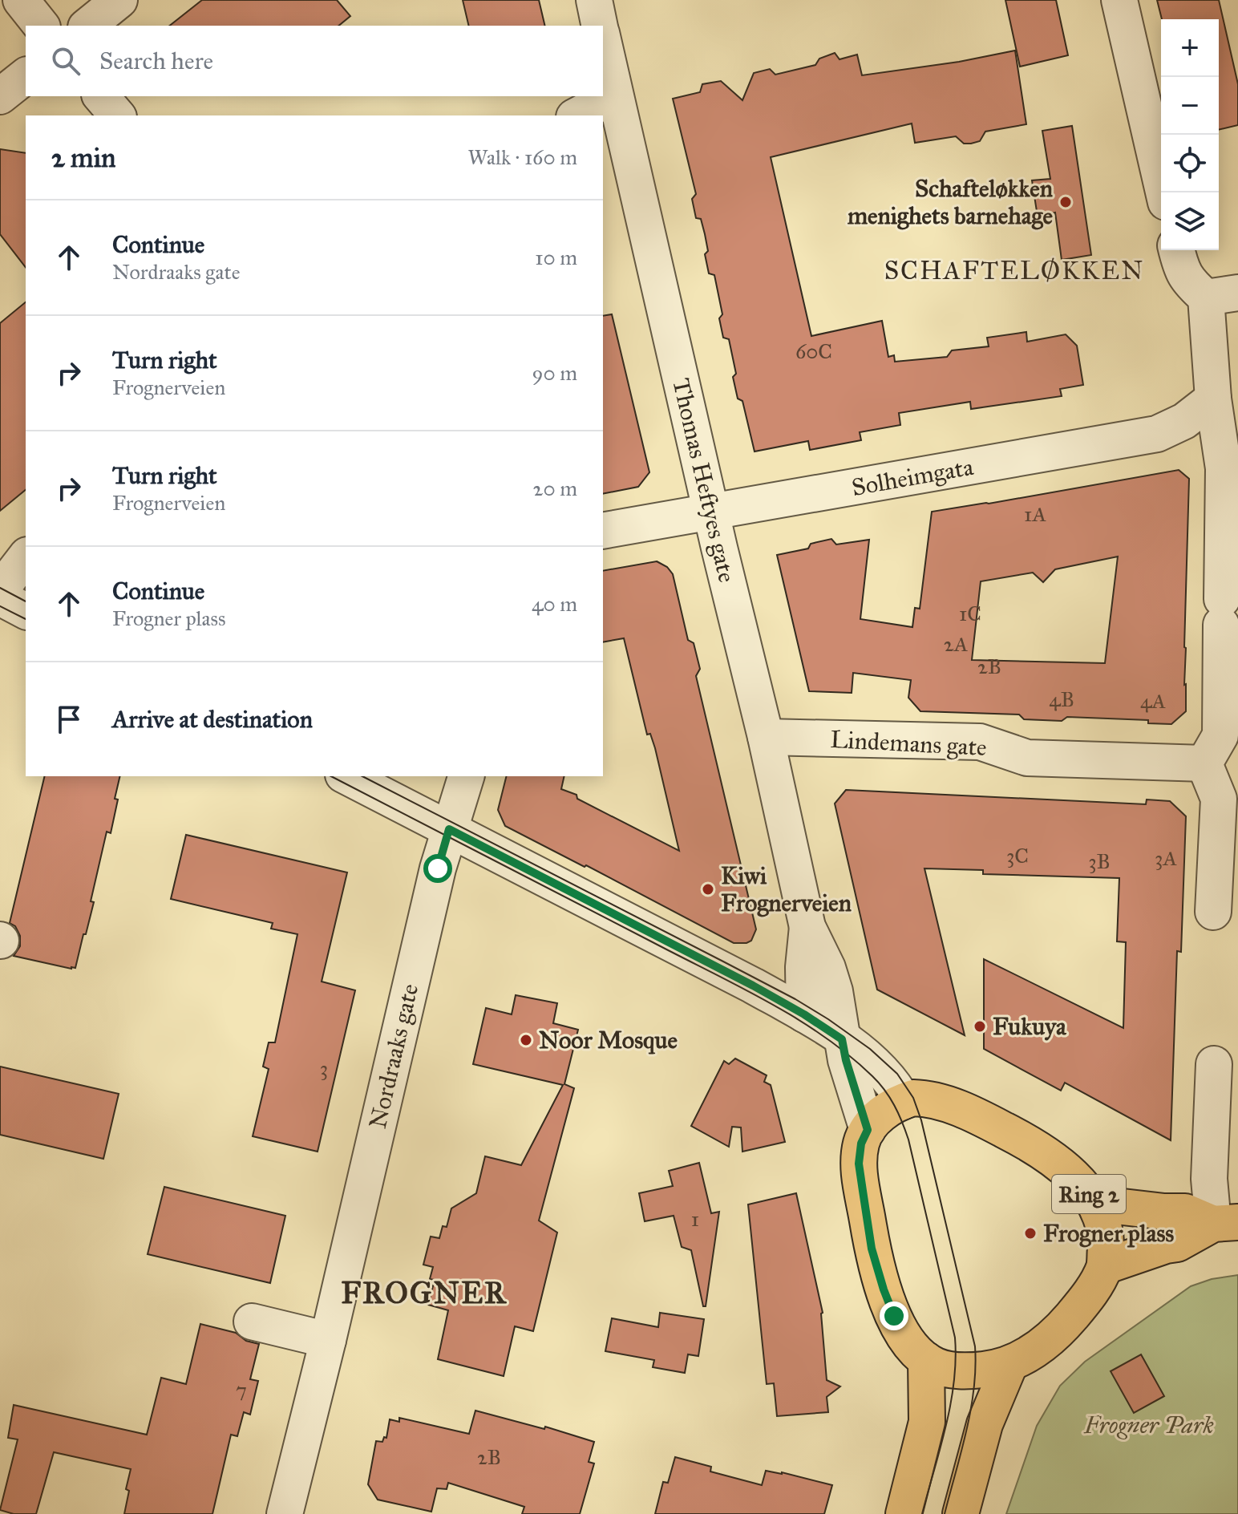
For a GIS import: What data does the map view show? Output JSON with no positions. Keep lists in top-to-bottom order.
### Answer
{
  "streets": {
    "main road": ["Ring 2"],
    "street": [
      "Solheimgata",
      "Thomas Heftyes gate",
      "Lindemans gate",
      "Nordraaks gate"
    ]
  },
  "crossings": [
    ["Solheimgata", "Thomas Heftyes gate"],
    ["Thomas Heftyes gate", "Lindemans gate"]
  ],
  "districts": ["SCHAFTELØKKEN", "FROGNER"],
  "parks": ["Frogner Park"],
  "places": [
    "Schafteløkken menighets barnehage",
    "Kiwi Frognerveien",
    "Fukuya",
    "Noor Mosque",
    "Frogner plass"
  ],
  "house_numbers": [
    "60C",
    "1A",
    "1C",
    "2A",
    "2B",
    "4B",
    "4A",
    "3C",
    "3A",
    "3B",
    "3",
    "1",
    "7",
    "2B"
  ],
  "page": {
    "map_buttons": ["+", "−"],
    "search": "Search here",
    "heading": ["2 min", "Walk · 160 m"],
    "list": [
      ["Continue", "Nordraaks gate", "10 m"],
      ["Turn right", "Frognerveien", "90 m"],
      ["Turn right", "Frognerveien", "20 m"],
      ["Continue", "Frogner plass", "40 m"],
      "Arrive at destination"
    ]
  }
}
